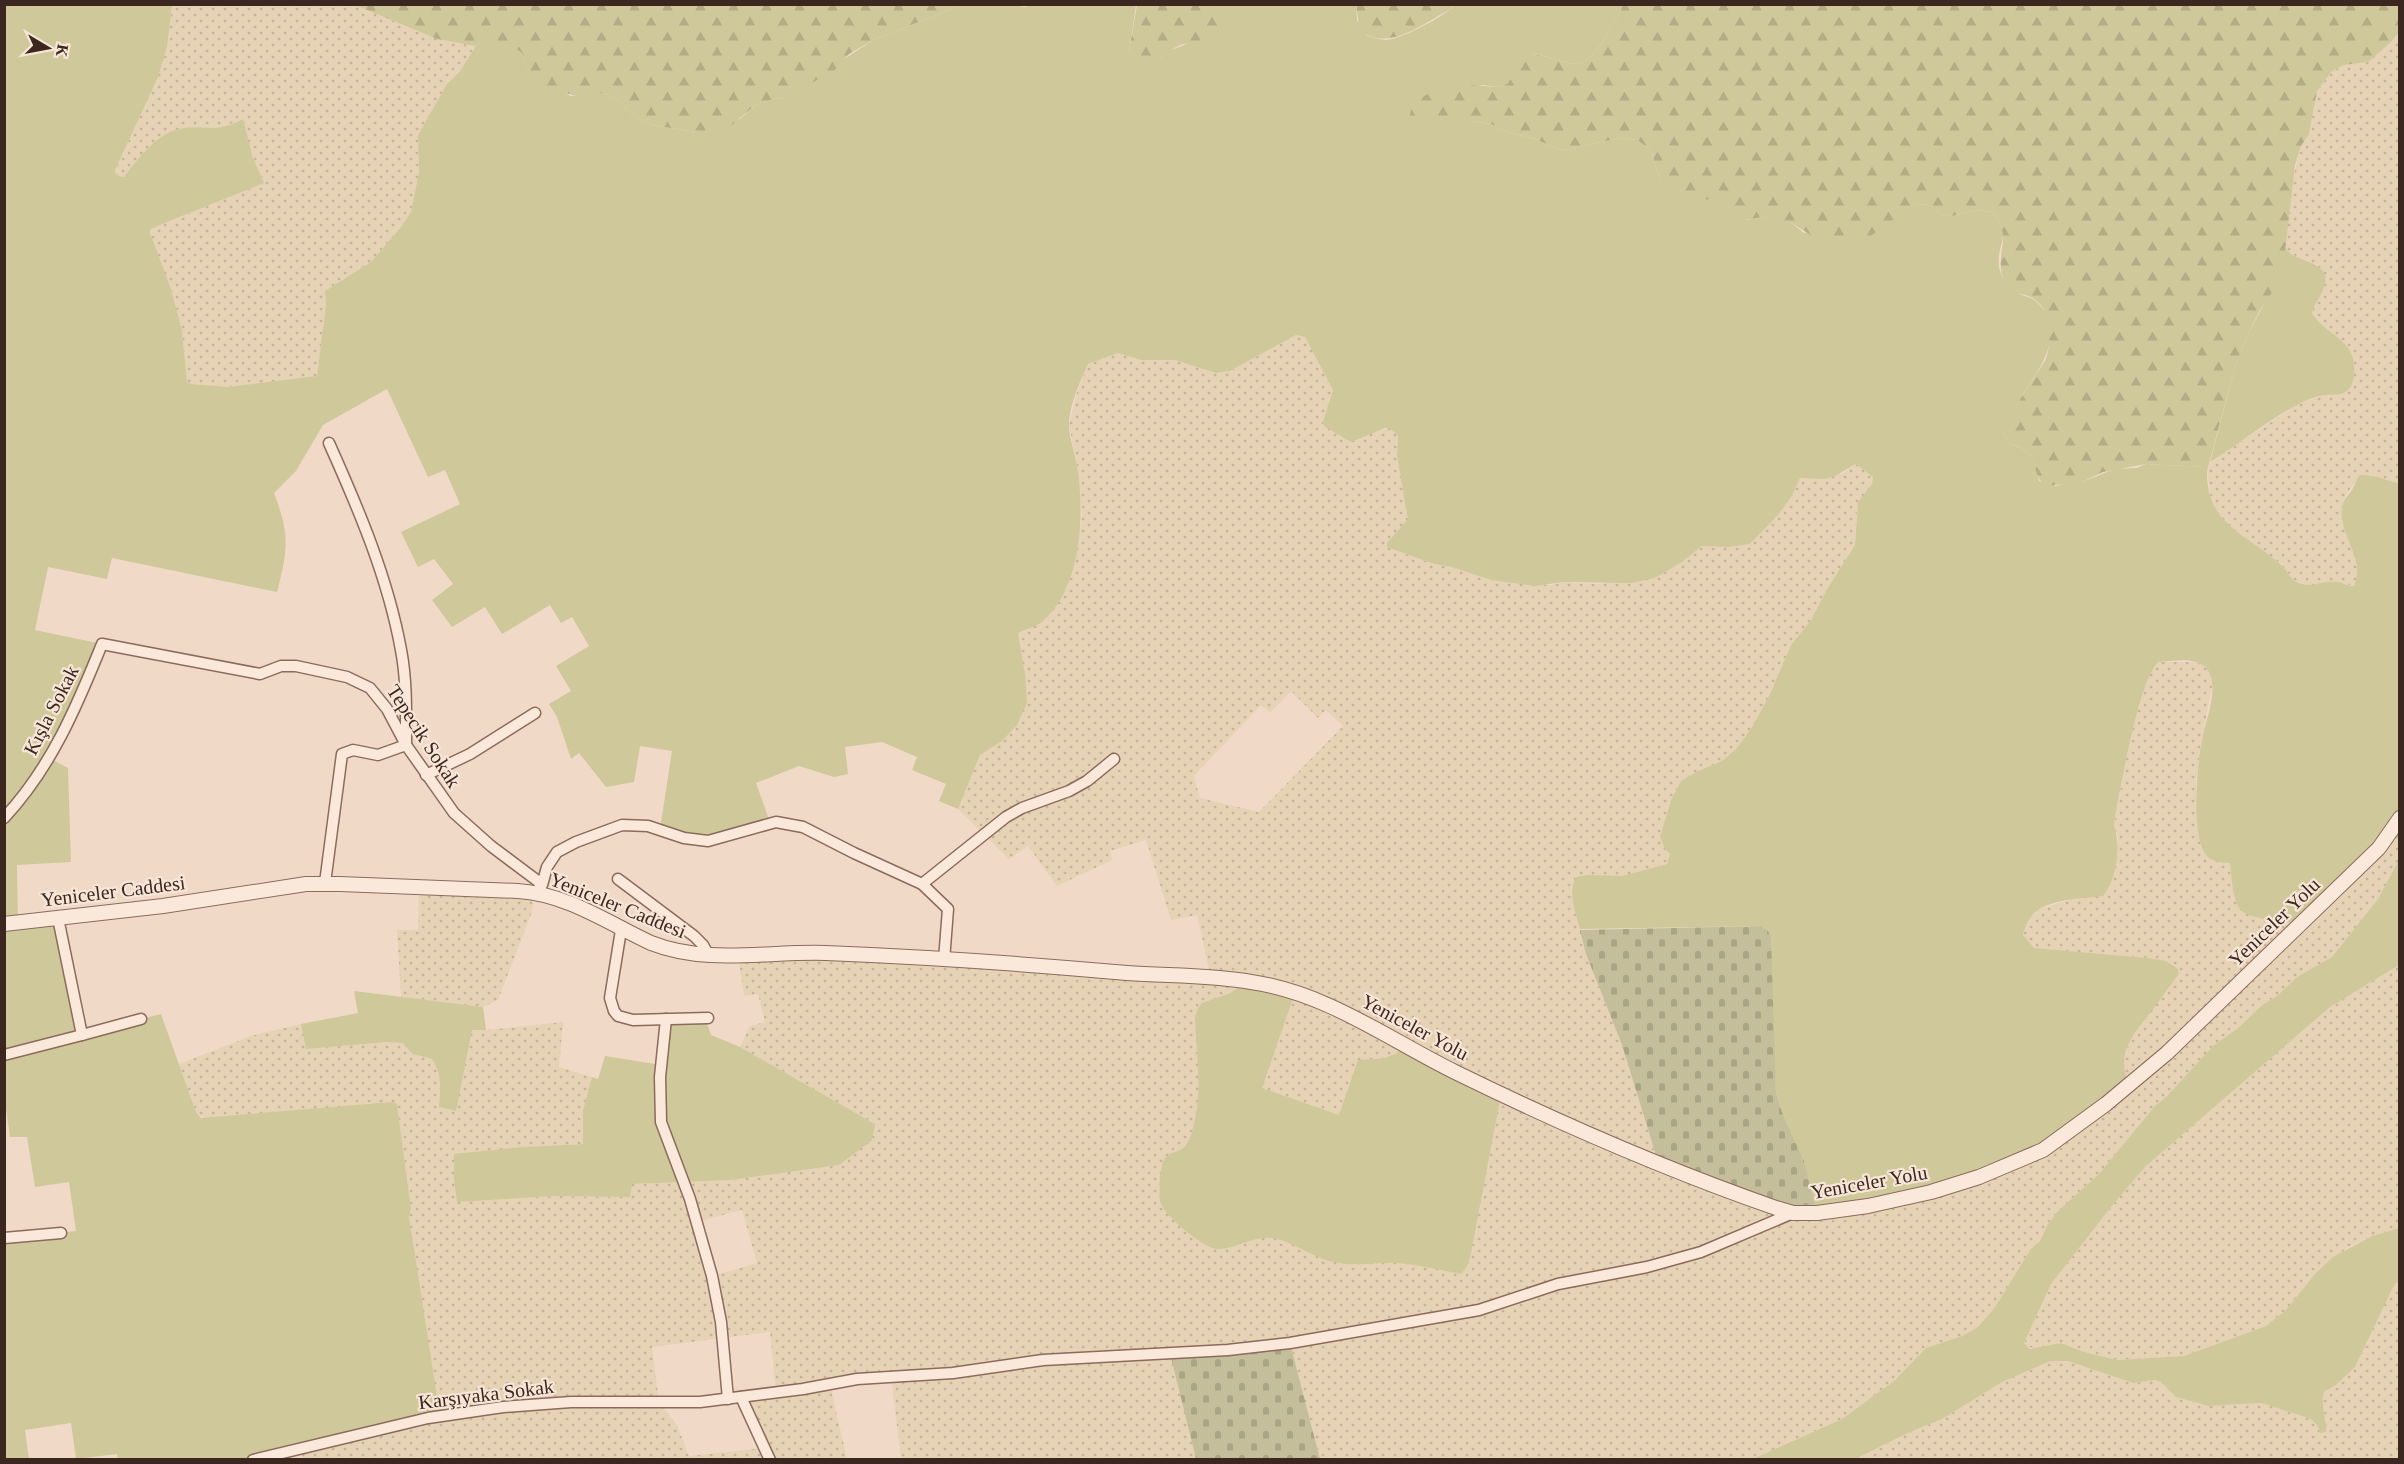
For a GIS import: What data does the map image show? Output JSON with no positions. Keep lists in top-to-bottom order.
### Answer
{
  "streets": {
    "street": [
      "Kışla Sokak",
      "Tepecik Sokak",
      "Yeniceler Caddesi",
      "Yeniceler Yolu",
      "Karşıyaka Sokak"
    ]
  },
  "crossings": [
    ["Kışla Sokak", "Tepecik Sokak"],
    ["Tepecik Sokak", "Yeniceler Caddesi"],
    ["Yeniceler Caddesi", "Yeniceler Yolu"],
    ["Yeniceler Yolu", "Karşıyaka Sokak"]
  ],
  "north": "right"
}
